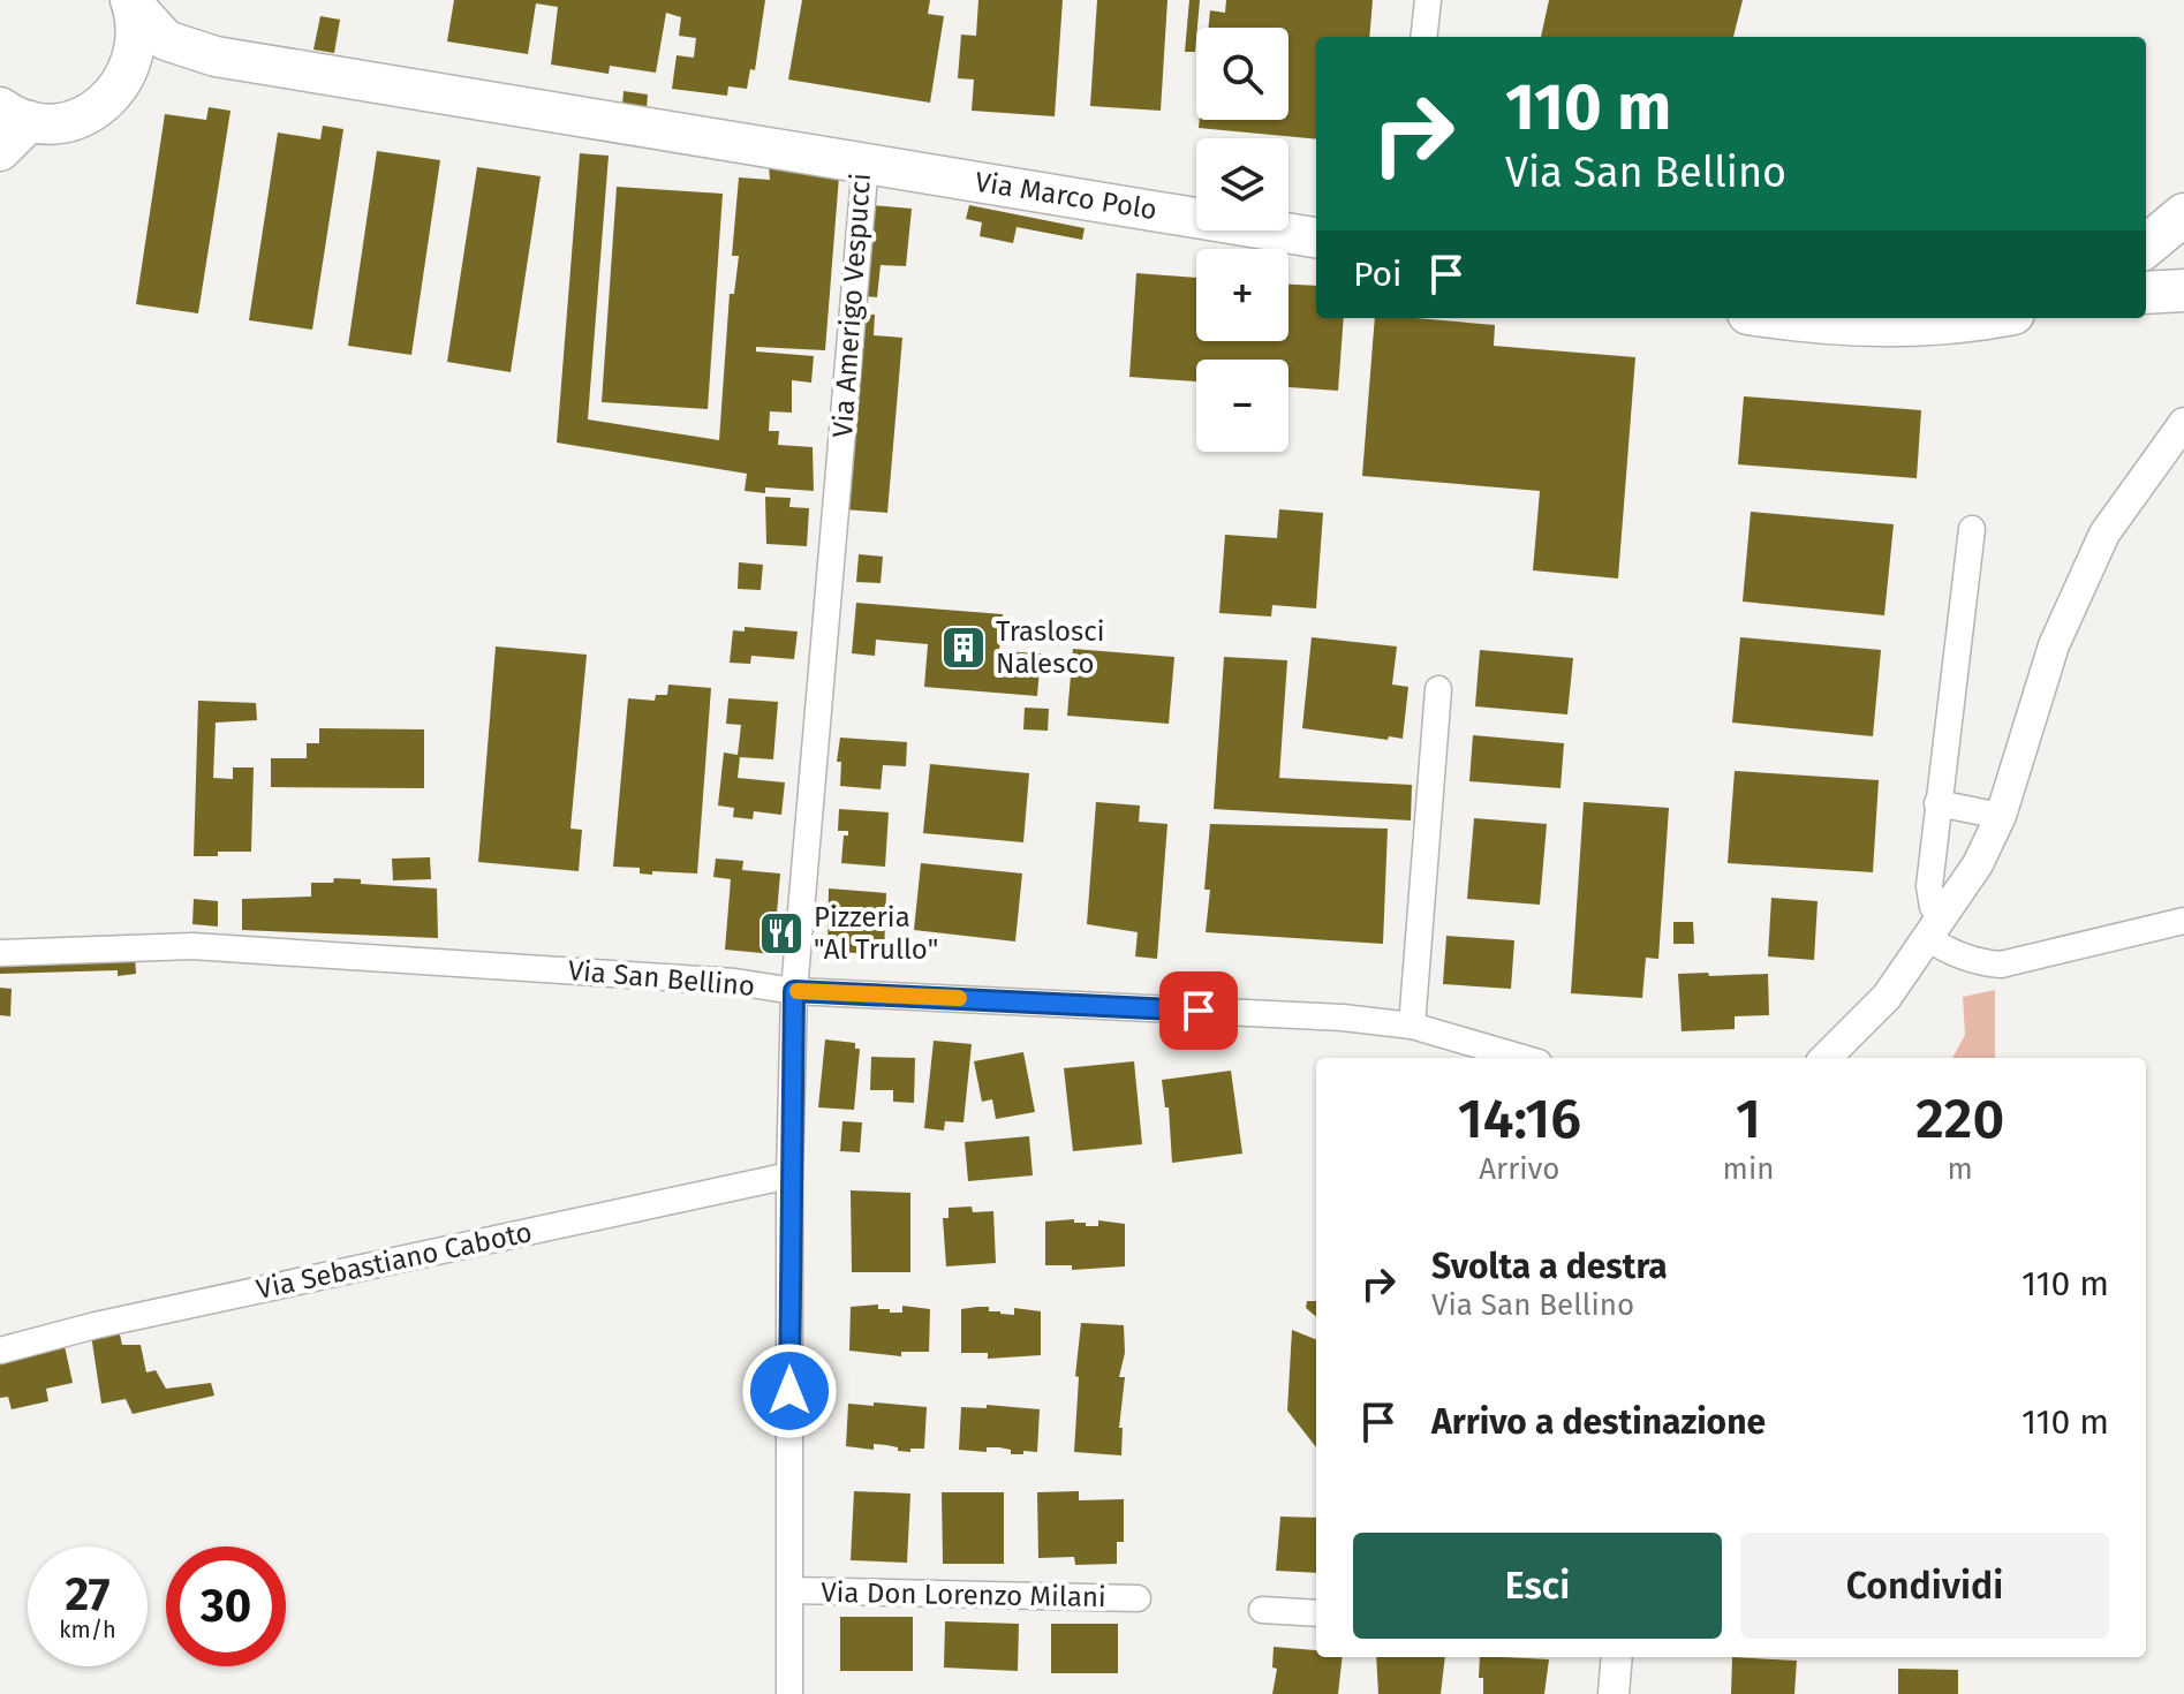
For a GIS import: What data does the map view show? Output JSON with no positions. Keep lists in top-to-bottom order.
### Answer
{
  "streets": {
    "main road": ["Via Marco Polo", "Via Amerigo Vespucci"],
    "street": ["Via San Bellino", "Via Sebastiano Caboto", "Via Don Lorenzo Milani"]
  },
  "crossings": [
    ["Via Marco Polo", "Via Amerigo Vespucci"],
    ["Via Amerigo Vespucci", "Via San Bellino"],
    ["Via Amerigo Vespucci", "Via Don Lorenzo Milani"],
    ["Via San Bellino", "Via Don Lorenzo Milani"],
    ["Via Sebastiano Caboto", "Via Don Lorenzo Milani"]
  ],
  "places": {
    "building": ["Traslosci Nalesco"],
    "restaurant": ["Pizzeria \"Al Trullo\""]
  },
  "page": {
    "map_buttons": ["+", "−"],
    "turn": ["110 m", "Via San Bellino"],
    "then": "Poi",
    "eta": [
      "14:16",
      "Arrivo",
      "1",
      "min",
      "220",
      "m"
    ],
    "list": [
      {
        "name": "Svolta a destra",
        "note": "Via San Bellino",
        "value": "110 m"
      },
      {
        "name": "Arrivo a destinazione",
        "value": "110 m"
      }
    ],
    "buttons": ["Esci", "Condividi"],
    "speed": "27 km/h",
    "limit": "30"
  }
}
